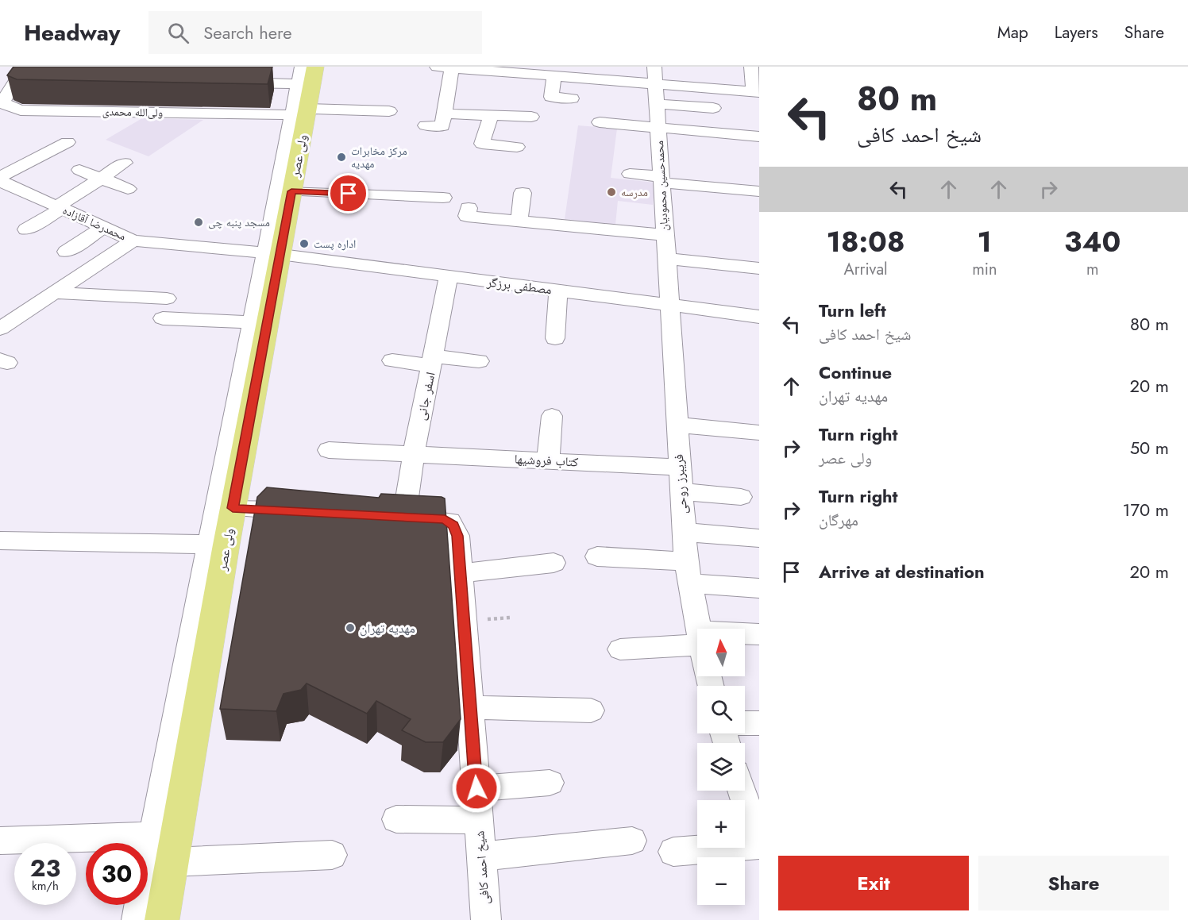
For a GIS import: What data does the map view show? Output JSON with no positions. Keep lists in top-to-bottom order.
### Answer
{
  "streets": {
    "main road": ["ولی عصر"],
    "street": [
      "ولی‌الله محمدی",
      "محمدحسین محمودیان",
      "محمدرضا آقازاده",
      "مصطفی برزگر",
      "اسفر جانی",
      "کتاب فروشیها",
      "فریبرز روحی",
      "شیخ احمد کافی"
    ]
  },
  "crossings": [
    ["ولی‌الله محمدی", "ولی عصر"],
    ["ولی عصر", "محمدرضا آقازاده"],
    ["ولی عصر", "مصطفی برزگر"],
    ["محمدحسین محمودیان", "مصطفی برزگر"],
    ["محمدحسین محمودیان", "فریبرز روحی"],
    ["محمدرضا آقازاده", "مصطفی برزگر"],
    ["مصطفی برزگر", "اسفر جانی"],
    ["مصطفی برزگر", "فریبرز روحی"],
    ["اسفر جانی", "کتاب فروشیها"],
    ["اسفر جانی", "شیخ احمد کافی"],
    ["کتاب فروشیها", "فریبرز روحی"]
  ],
  "places": [
    "مرکز مخابرات مهدیه",
    "مدرسه",
    "مسجد پنبه چی",
    "اداره پست",
    "مهدیه تهران"
  ],
  "north": "top",
  "page": {
    "header": "Headway",
    "search": "Search here",
    "nav": ["Map", "Layers", "Share"],
    "turn": ["80 m", "شیخ احمد کافی"],
    "eta": [
      "18:08",
      "Arrival",
      "1",
      "min",
      "340",
      "m"
    ],
    "list": [
      {
        "name": "Turn left",
        "note": "شیخ احمد کافی",
        "value": "80 m"
      },
      {
        "name": "Continue",
        "note": "مهدیه تهران",
        "value": "20 m"
      },
      {
        "name": "Turn right",
        "note": "ولی عصر",
        "value": "50 m"
      },
      {
        "name": "Turn right",
        "note": "مهرگان",
        "value": "170 m"
      },
      {
        "name": "Arrive at destination",
        "value": "20 m"
      }
    ],
    "map_buttons": ["+", "−"],
    "speed": "23 km/h",
    "limit": "30",
    "buttons": ["Exit", "Share"]
  }
}
